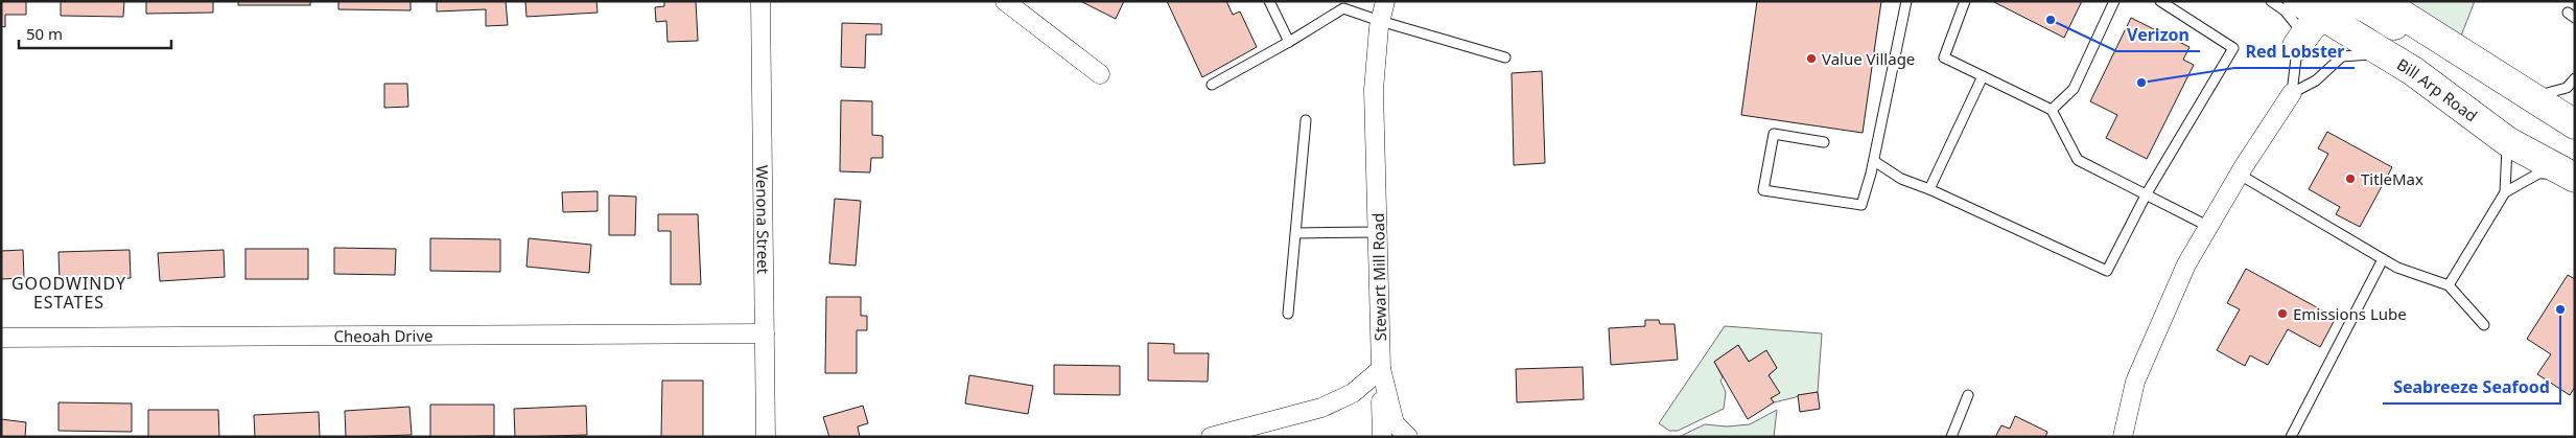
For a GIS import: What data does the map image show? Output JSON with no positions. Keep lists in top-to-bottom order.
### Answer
{
  "streets": {
    "main road": ["Bill Arp Road"],
    "street": ["Wenona Street", "Stewart Mill Road", "Cheoah Drive"]
  },
  "crossings": [
    ["Wenona Street", "Cheoah Drive"]
  ],
  "districts": ["GOODWINDY ESTATES"],
  "places": [
    "Verizon",
    "Value Village",
    "Red Lobster",
    "TitleMax",
    "Seabreeze Seafood",
    "Emissions Lube"
  ],
  "scale_bar": "50 m"
}
